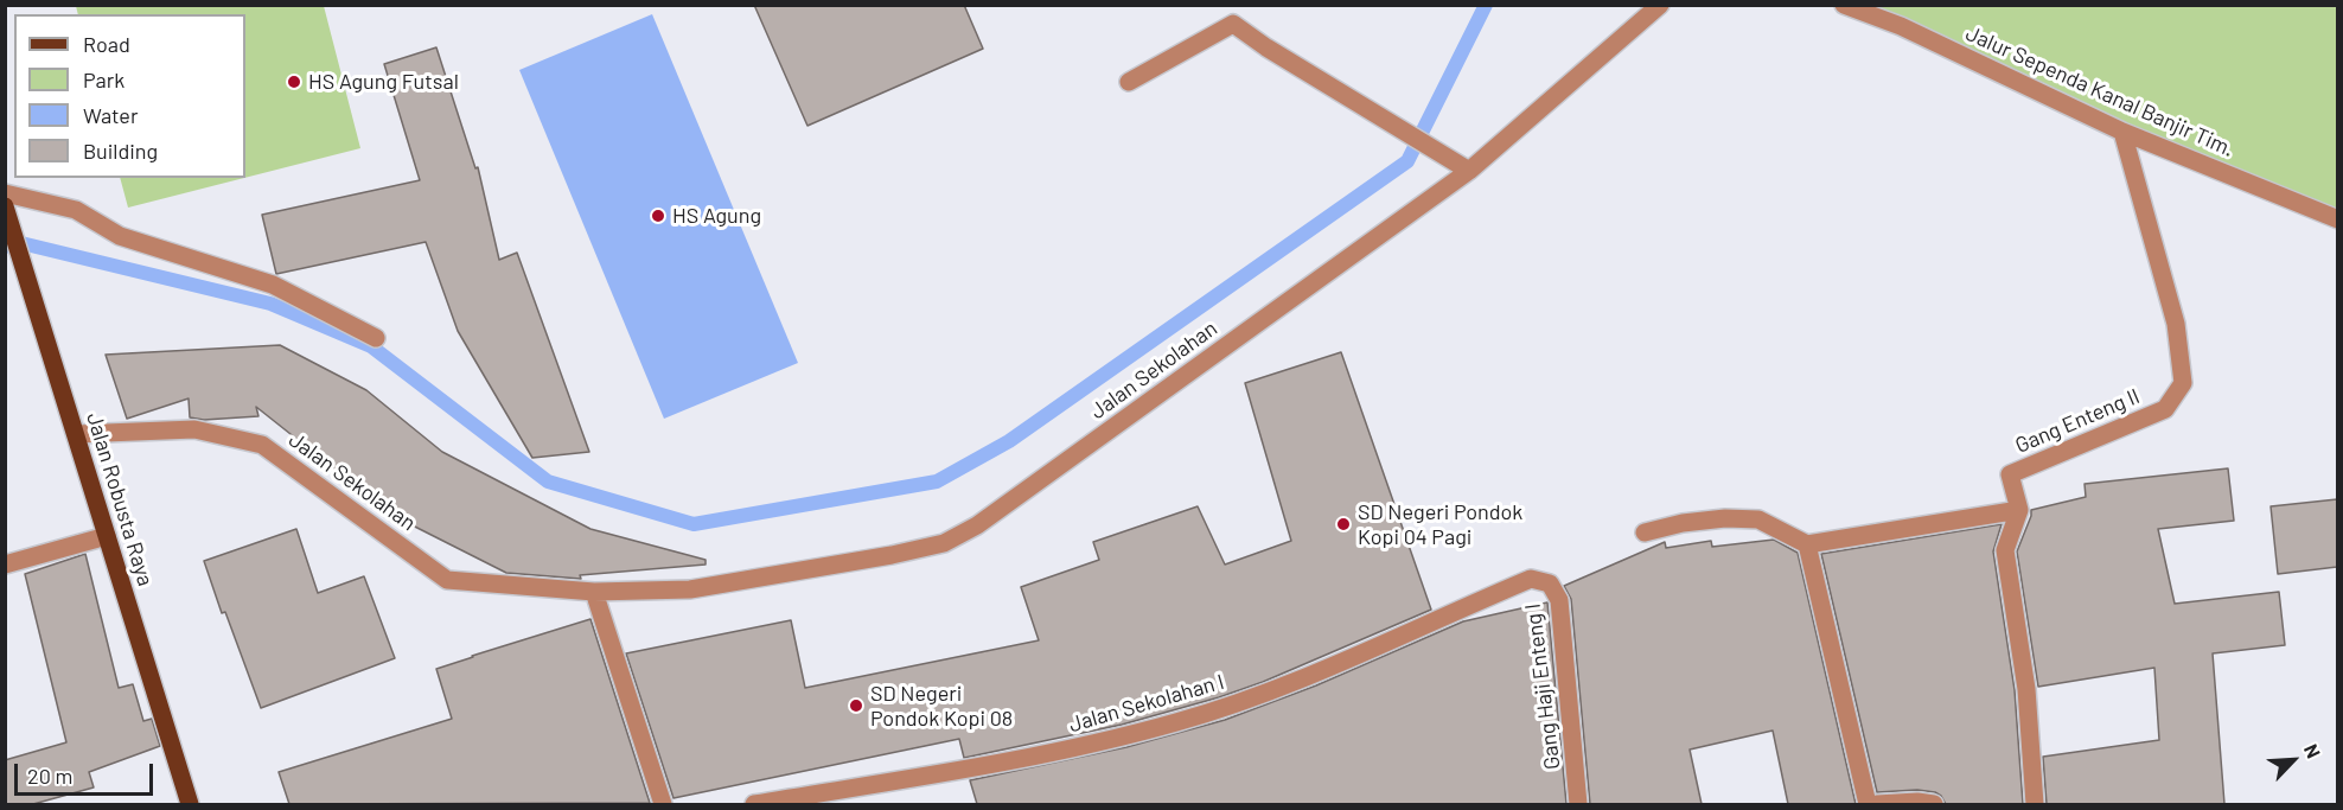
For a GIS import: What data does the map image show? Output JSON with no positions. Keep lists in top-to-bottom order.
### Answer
{
  "streets": {
    "main road": ["Jalan Robusta Raya"],
    "street": [
      "Jalur Sependa Kanal Banjir Tim.",
      "Jalan Sekolahan",
      "Gang Enteng II",
      "Gang Haji Enteng I",
      "Jalan Sekolahan I"
    ]
  },
  "crossings": [
    ["Jalur Sependa Kanal Banjir Tim.", "Gang Enteng II"],
    ["Jalan Sekolahan", "Jalan Robusta Raya"],
    ["Gang Haji Enteng I", "Jalan Sekolahan I"]
  ],
  "places": [
    "HS Agung Futsal",
    "HS Agung",
    "SD Negeri Pondok Kopi 04 Pagi",
    "SD Negeri Pondok Kopi 08"
  ],
  "legend": [
    "Road",
    "Park",
    "Water",
    "Building"
  ],
  "scale_bar": "20 m",
  "north": "top right"
}
